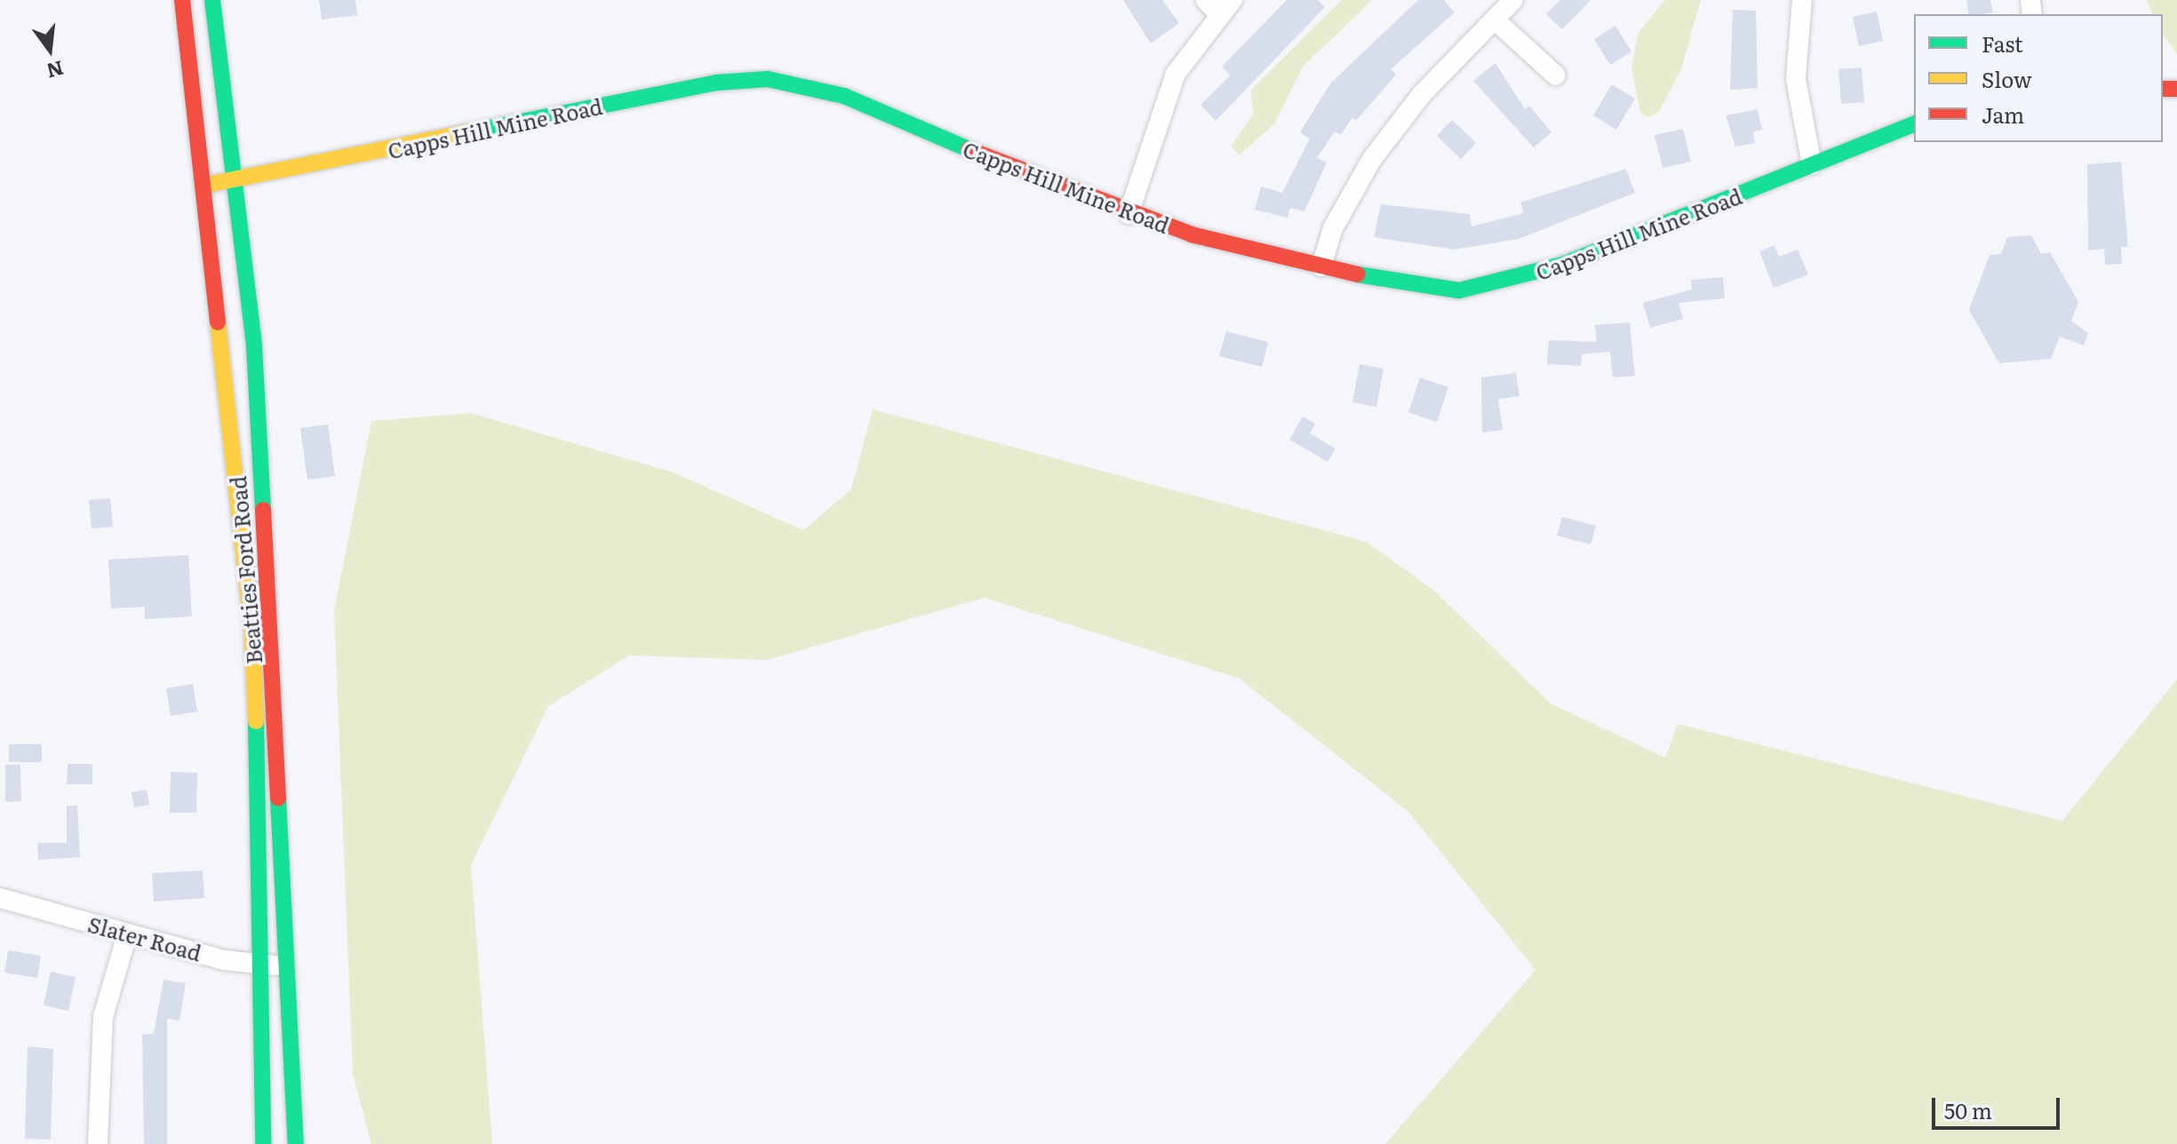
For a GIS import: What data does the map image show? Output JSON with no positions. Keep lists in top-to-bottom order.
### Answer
{
  "streets": {
    "main road": ["Capps Hill Mine Road", "Beatties Ford Road"],
    "street": ["Slater Road"]
  },
  "crossings": [
    ["Capps Hill Mine Road", "Beatties Ford Road"],
    ["Beatties Ford Road", "Slater Road"]
  ],
  "legend": ["Fast", "Slow", "Jam"],
  "scale_bar": "50 m",
  "north": "bottom"
}
